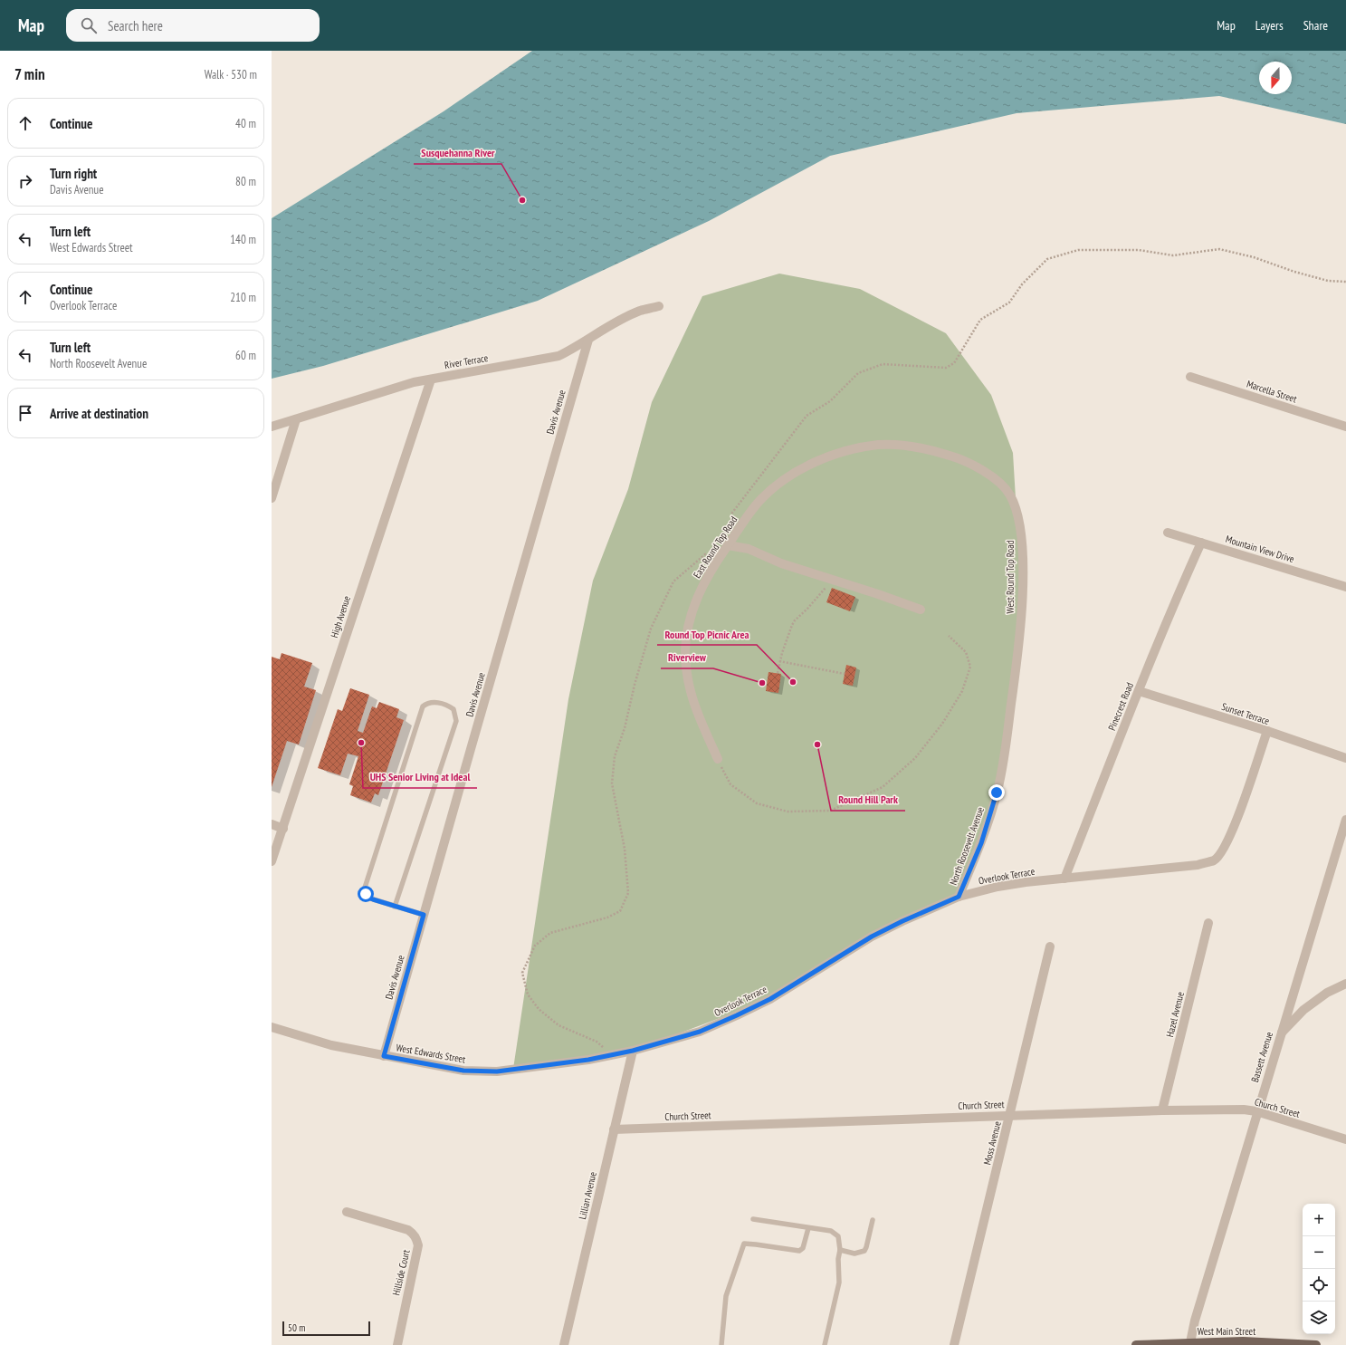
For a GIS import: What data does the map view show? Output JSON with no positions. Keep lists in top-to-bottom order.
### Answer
{
  "streets": {
    "main road": ["West Main Street"],
    "street": [
      "River Terrace",
      "Marcella Street",
      "Davis Avenue",
      "East Round Top Road",
      "Mountain View Drive",
      "West Round Top Road",
      "High Avenue",
      "Pinecrest Road",
      "Sunset Terrace",
      "North Roosevelt Avenue",
      "Overlook Terrace",
      "Hazel Avenue",
      "West Edwards Street",
      "Bassett Avenue",
      "Church Street",
      "Moss Avenue",
      "Lillian Avenue",
      "Hillside Court"
    ]
  },
  "crossings": [
    ["River Terrace", "Davis Avenue"],
    ["River Terrace", "High Avenue"],
    ["Davis Avenue", "West Edwards Street"],
    ["East Round Top Road", "West Round Top Road"],
    ["Mountain View Drive", "Pinecrest Road"],
    ["West Round Top Road", "North Roosevelt Avenue"],
    ["Pinecrest Road", "Sunset Terrace"],
    ["Pinecrest Road", "Overlook Terrace"],
    ["Sunset Terrace", "Overlook Terrace"],
    ["North Roosevelt Avenue", "Overlook Terrace"],
    ["Overlook Terrace", "West Edwards Street"],
    ["Overlook Terrace", "Lillian Avenue"],
    ["Hazel Avenue", "Church Street"],
    ["West Edwards Street", "Lillian Avenue"],
    ["Bassett Avenue", "Church Street"],
    ["Bassett Avenue", "West Main Street"],
    ["Church Street", "Moss Avenue"],
    ["Church Street", "Lillian Avenue"]
  ],
  "places": [
    "Susquehanna River",
    "Round Top Picnic Area",
    "Riverview",
    "UHS Senior Living at Ideal",
    "Round Hill Park"
  ],
  "scale_bar": "50 m",
  "north": "bottom",
  "page": {
    "header": "Map",
    "search": "Search here",
    "nav": ["Map", "Layers", "Share"],
    "heading": ["7 min", "Walk · 530 m"],
    "list": [
      ["Continue", "40 m"],
      ["Turn right", "Davis Avenue", "80 m"],
      ["Turn left", "West Edwards Street", "140 m"],
      ["Continue", "Overlook Terrace", "210 m"],
      ["Turn left", "North Roosevelt Avenue", "60 m"],
      "Arrive at destination"
    ],
    "map_buttons": ["+", "−"],
    "scale": "50 m"
  }
}
